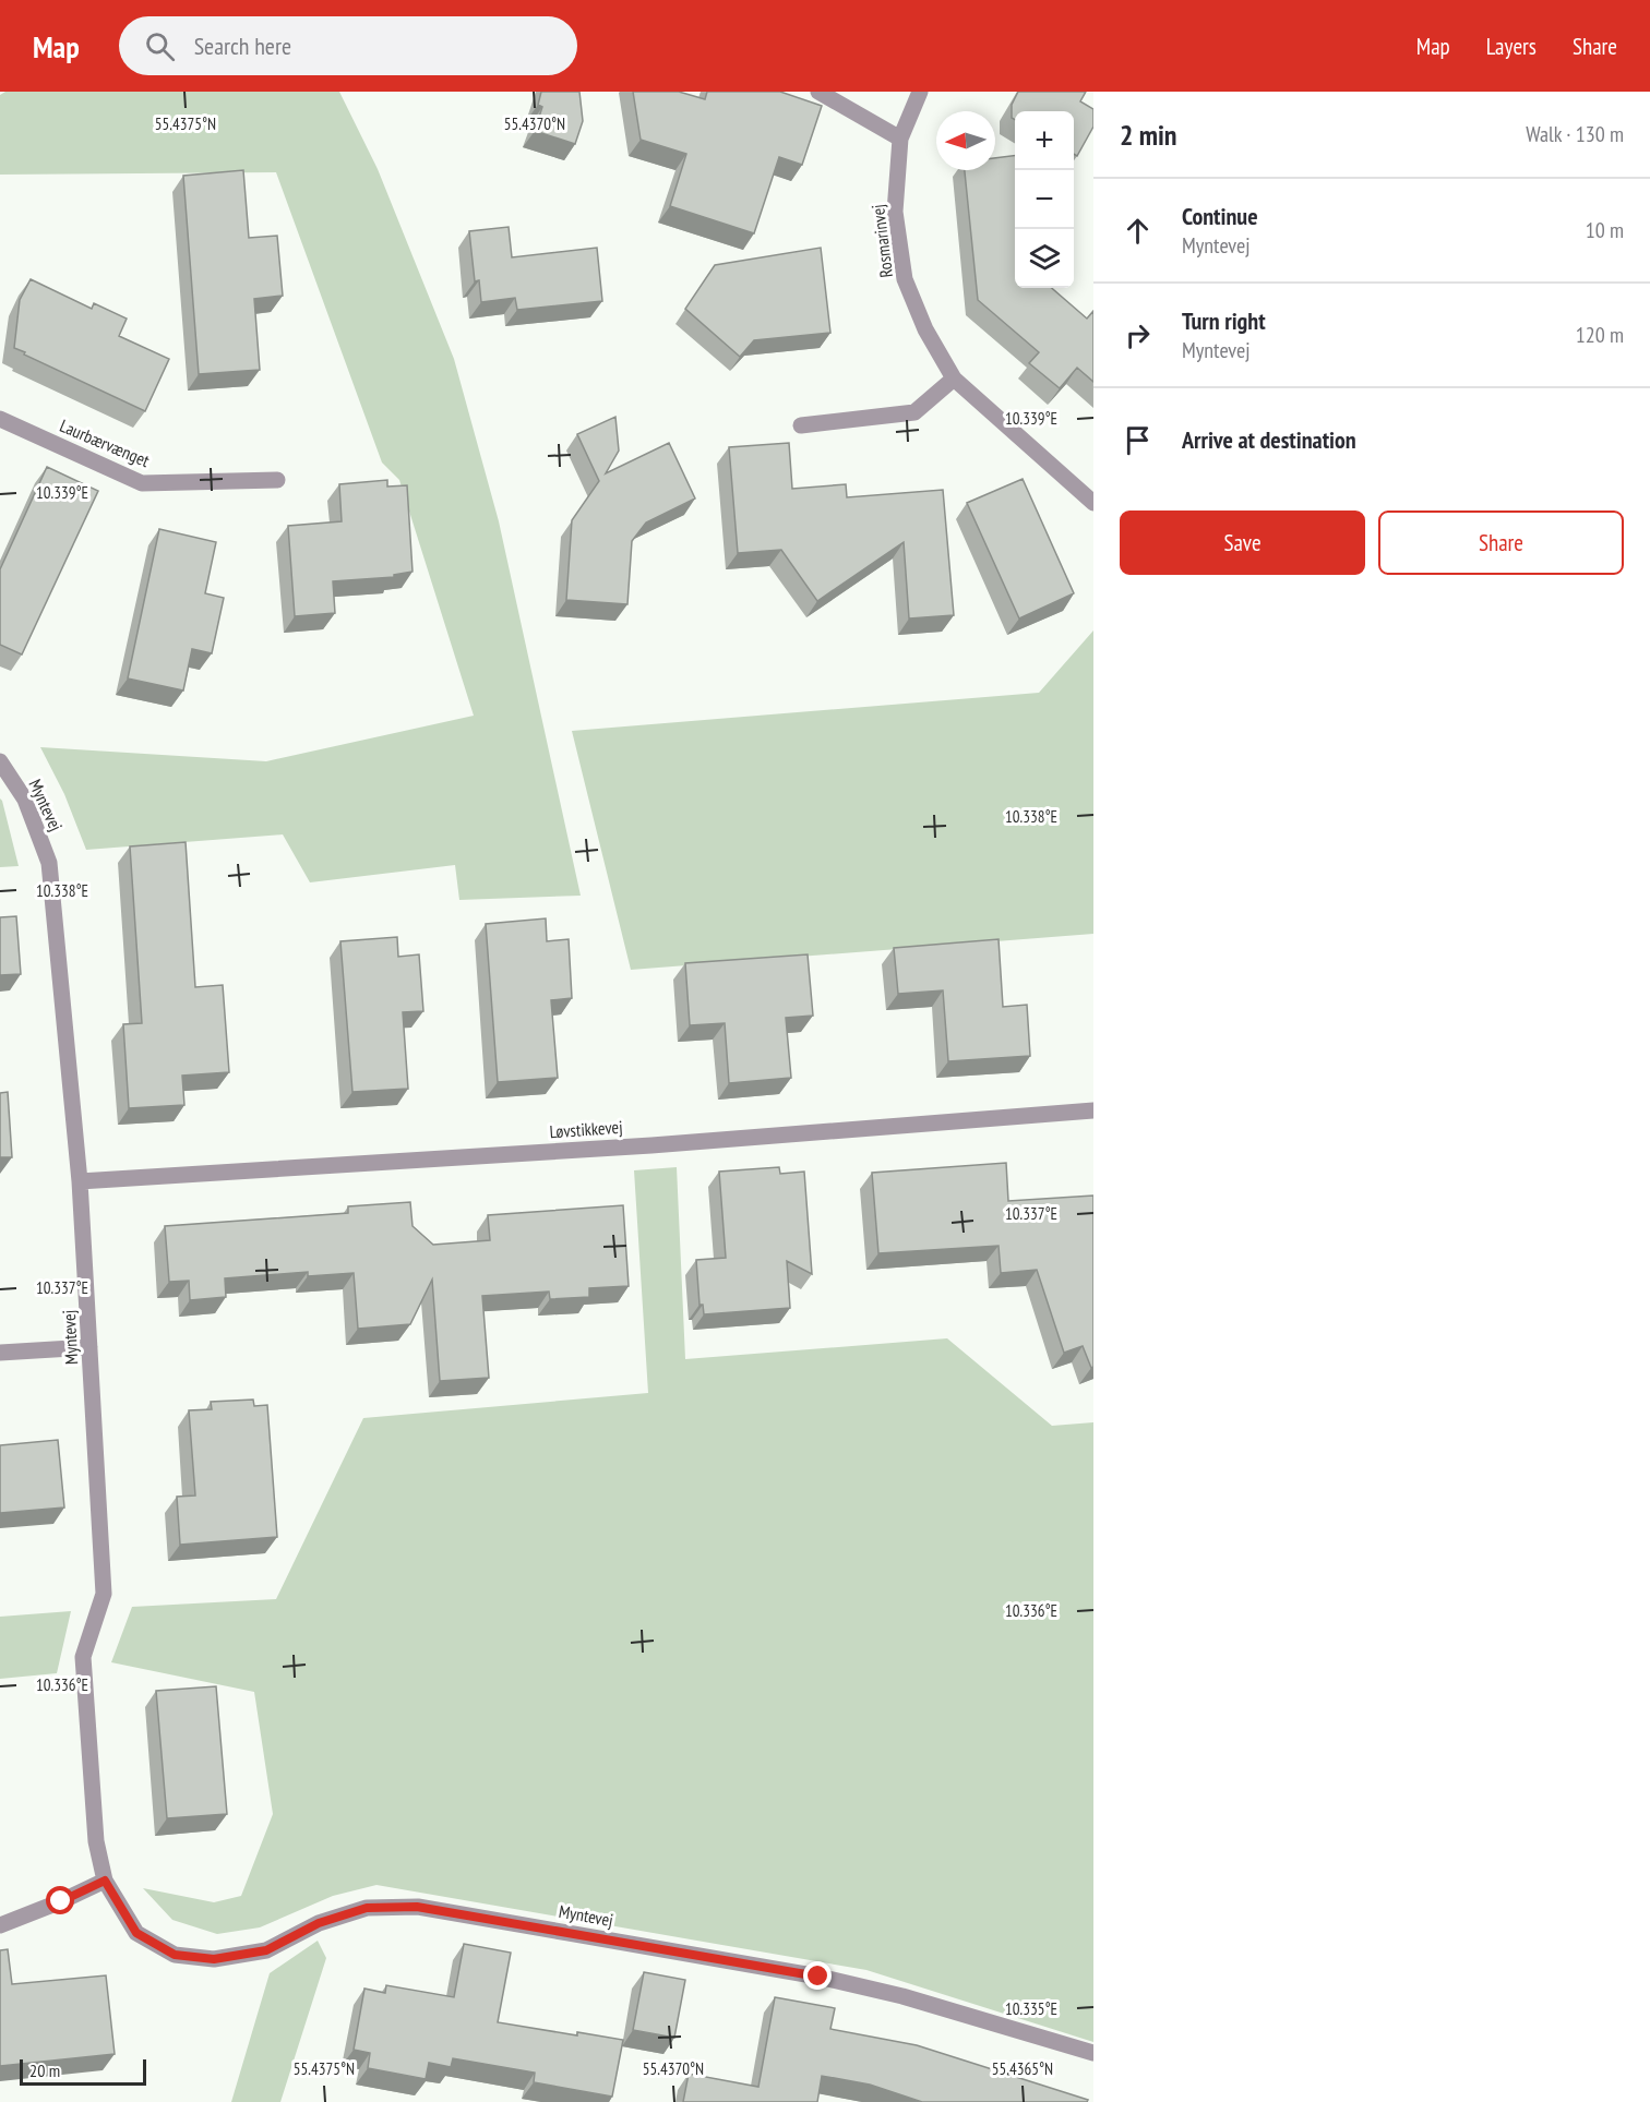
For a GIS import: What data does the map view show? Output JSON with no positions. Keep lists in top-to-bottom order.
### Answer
{
  "streets": {
    "street": [
      "Rosmarinvej",
      "Laurbærvænget",
      "Myntevej",
      "Løvstikkevej"
    ]
  },
  "crossings": [
    ["Myntevej", "Løvstikkevej"]
  ],
  "scale_bar": "20 m",
  "north": "left",
  "page": {
    "header": "Map",
    "search": "Search here",
    "nav": ["Map", "Layers", "Share"],
    "heading": ["2 min", "Walk · 130 m"],
    "map_buttons": ["+", "−"],
    "list": [
      ["Continue", "Myntevej", "10 m"],
      ["Turn right", "Myntevej", "120 m"],
      "Arrive at destination"
    ],
    "buttons": ["Save", "Share"],
    "scale": "20 m"
  },
  "coordinates": [
    "55.4375°N",
    "55.4370°N",
    "10.339°E",
    "10.338°E",
    "10.337°E",
    "10.336°E",
    "10.335°E",
    "55.4365°N"
  ]
}
